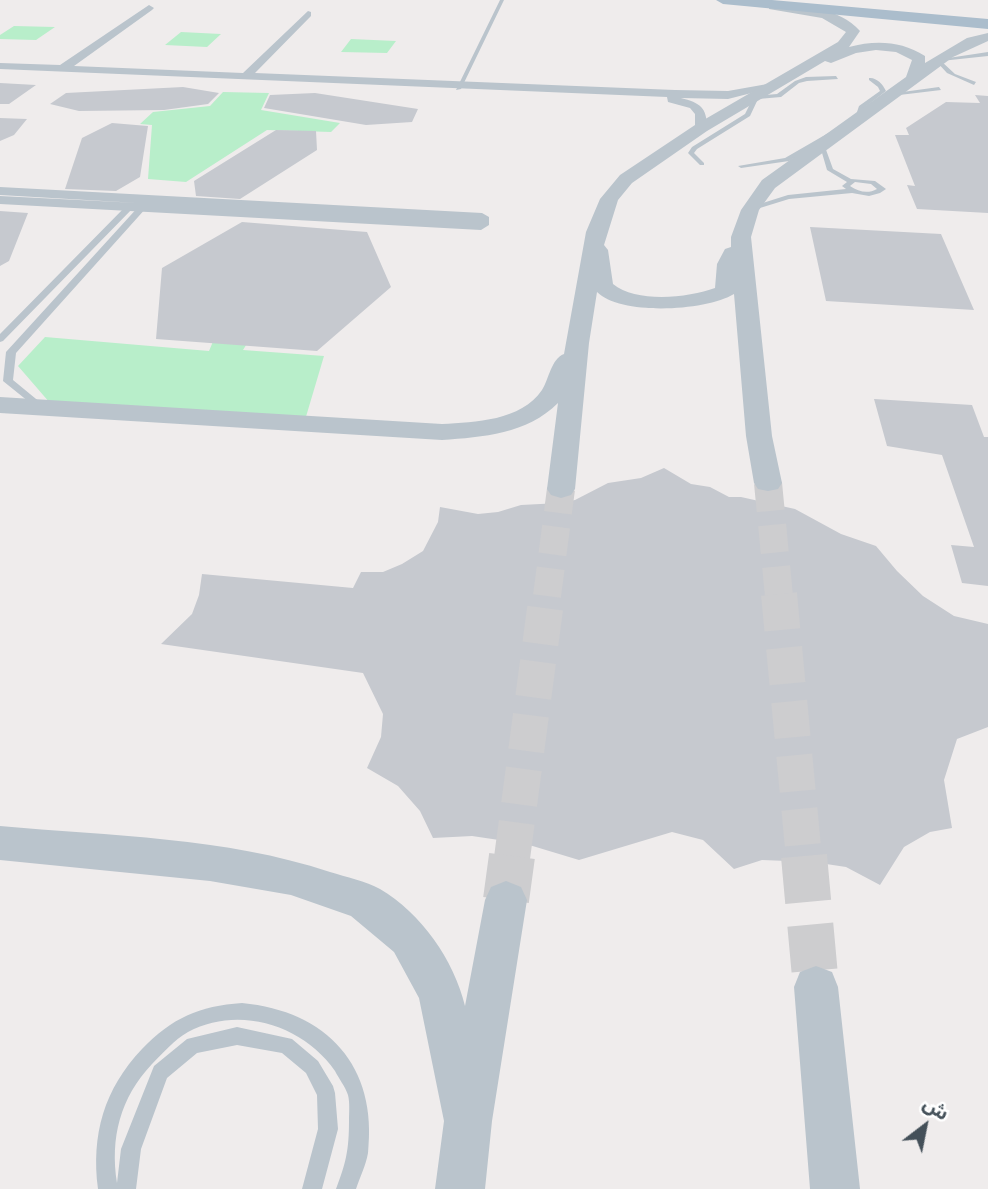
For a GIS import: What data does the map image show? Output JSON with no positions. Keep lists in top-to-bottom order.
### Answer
{
  "north": "top right"
}
